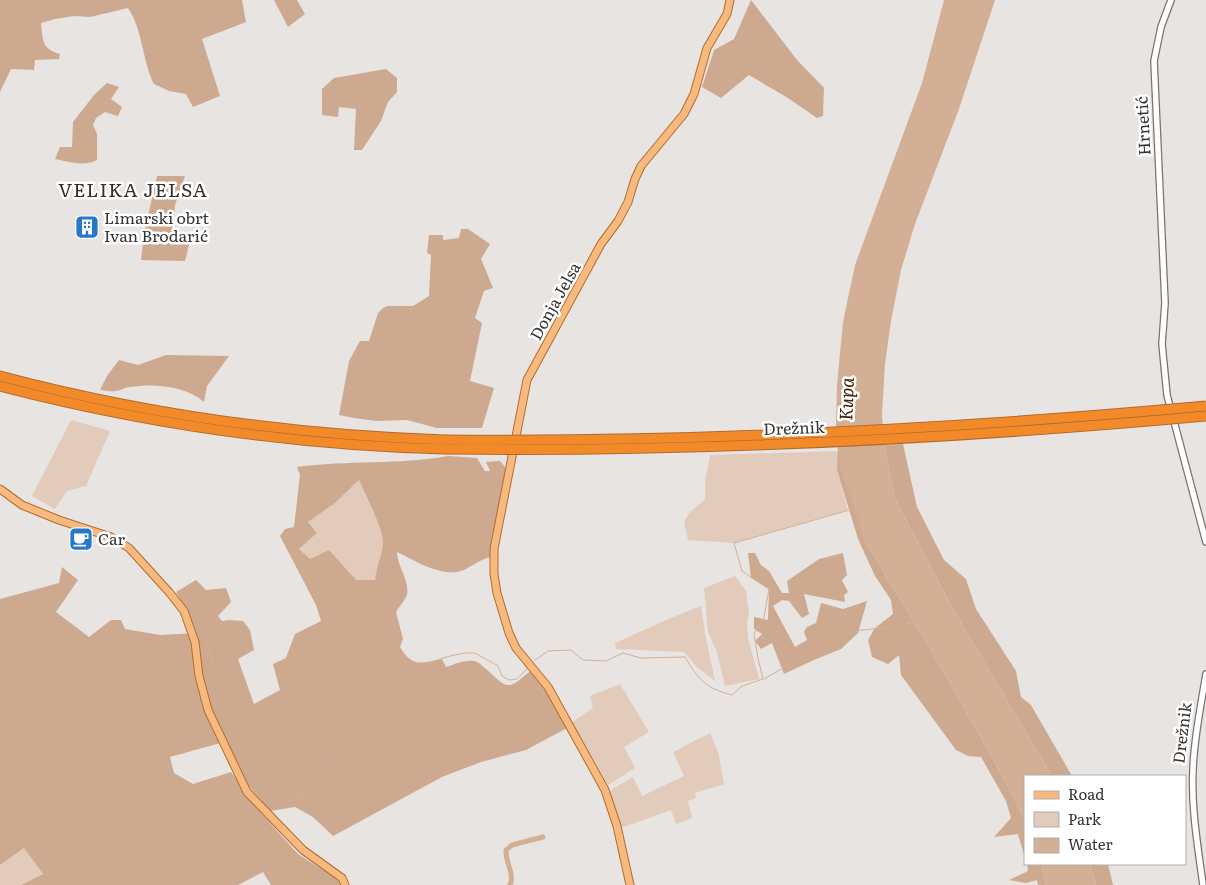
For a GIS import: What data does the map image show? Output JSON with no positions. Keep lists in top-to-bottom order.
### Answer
{
  "streets": {
    "highway": ["Drežnik"],
    "main road": ["Donja Jelsa"],
    "street": ["Hrnetić"]
  },
  "districts": ["VELIKA JELSA"],
  "water": ["Kupa"],
  "places": {
    "building": ["Limarski obrt Ivan Brodarić"],
    "cafe": ["Car"]
  },
  "legend": ["Road", "Park", "Water"]
}
